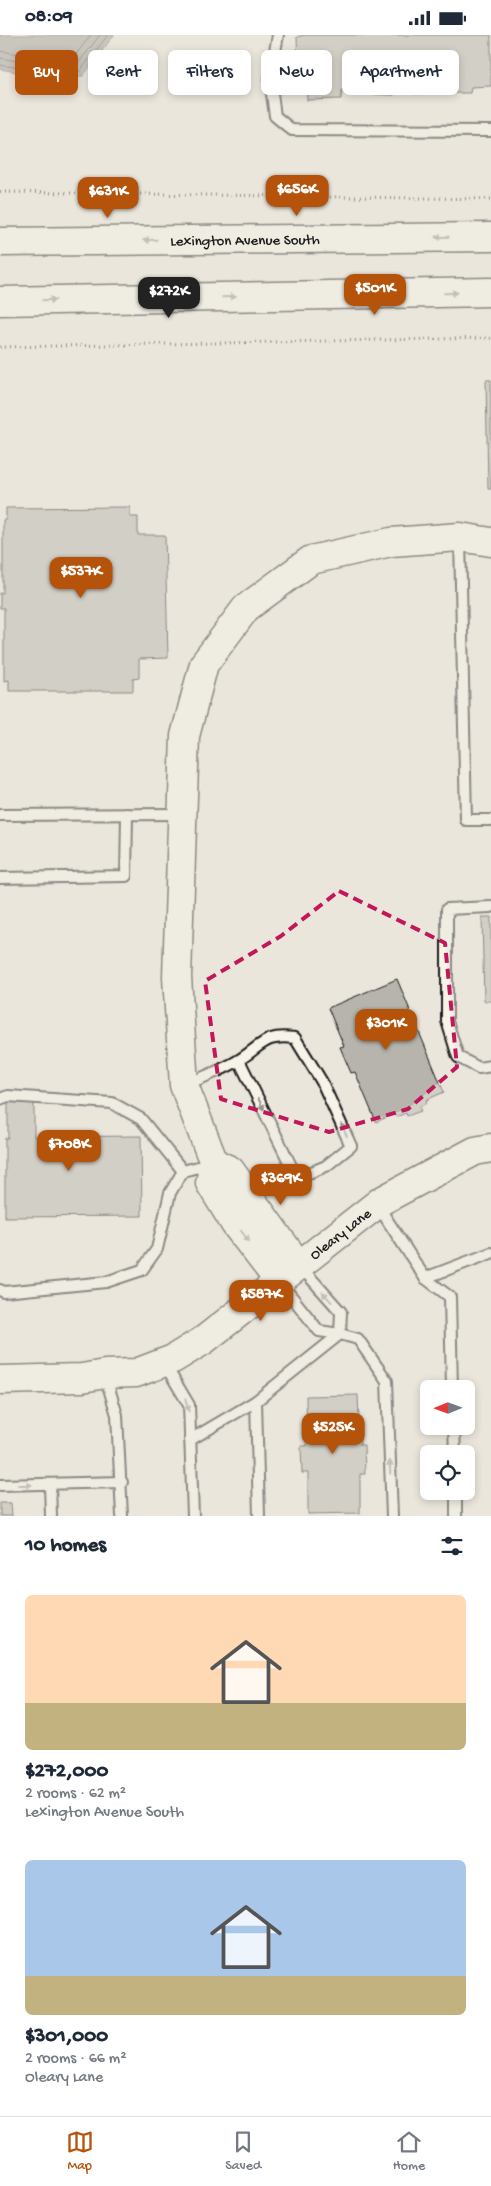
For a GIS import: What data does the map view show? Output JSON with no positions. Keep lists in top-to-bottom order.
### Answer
{
  "streets": {
    "street": ["Lexington Avenue South", "Oleary Lane"]
  },
  "north": "left",
  "page": {
    "status": "08:09",
    "chip": [
      "Buy",
      "Rent",
      "Filters",
      "New",
      "Apartment"
    ],
    "price": [
      "$656K",
      "$631K",
      "$501K",
      "$272K",
      "$537K",
      "$301K",
      "$708K",
      "$369K",
      "$587K",
      "$525K"
    ],
    "heading": "10 homes",
    "list": [
      {
        "name": "$272,000",
        "note": "2 rooms · 62 m² · Lexington Avenue South"
      },
      {
        "name": "$301,000",
        "note": "2 rooms · 66 m² · Oleary Lane"
      }
    ],
    "tabs": ["Map", "Saved", "Home"]
  }
}
